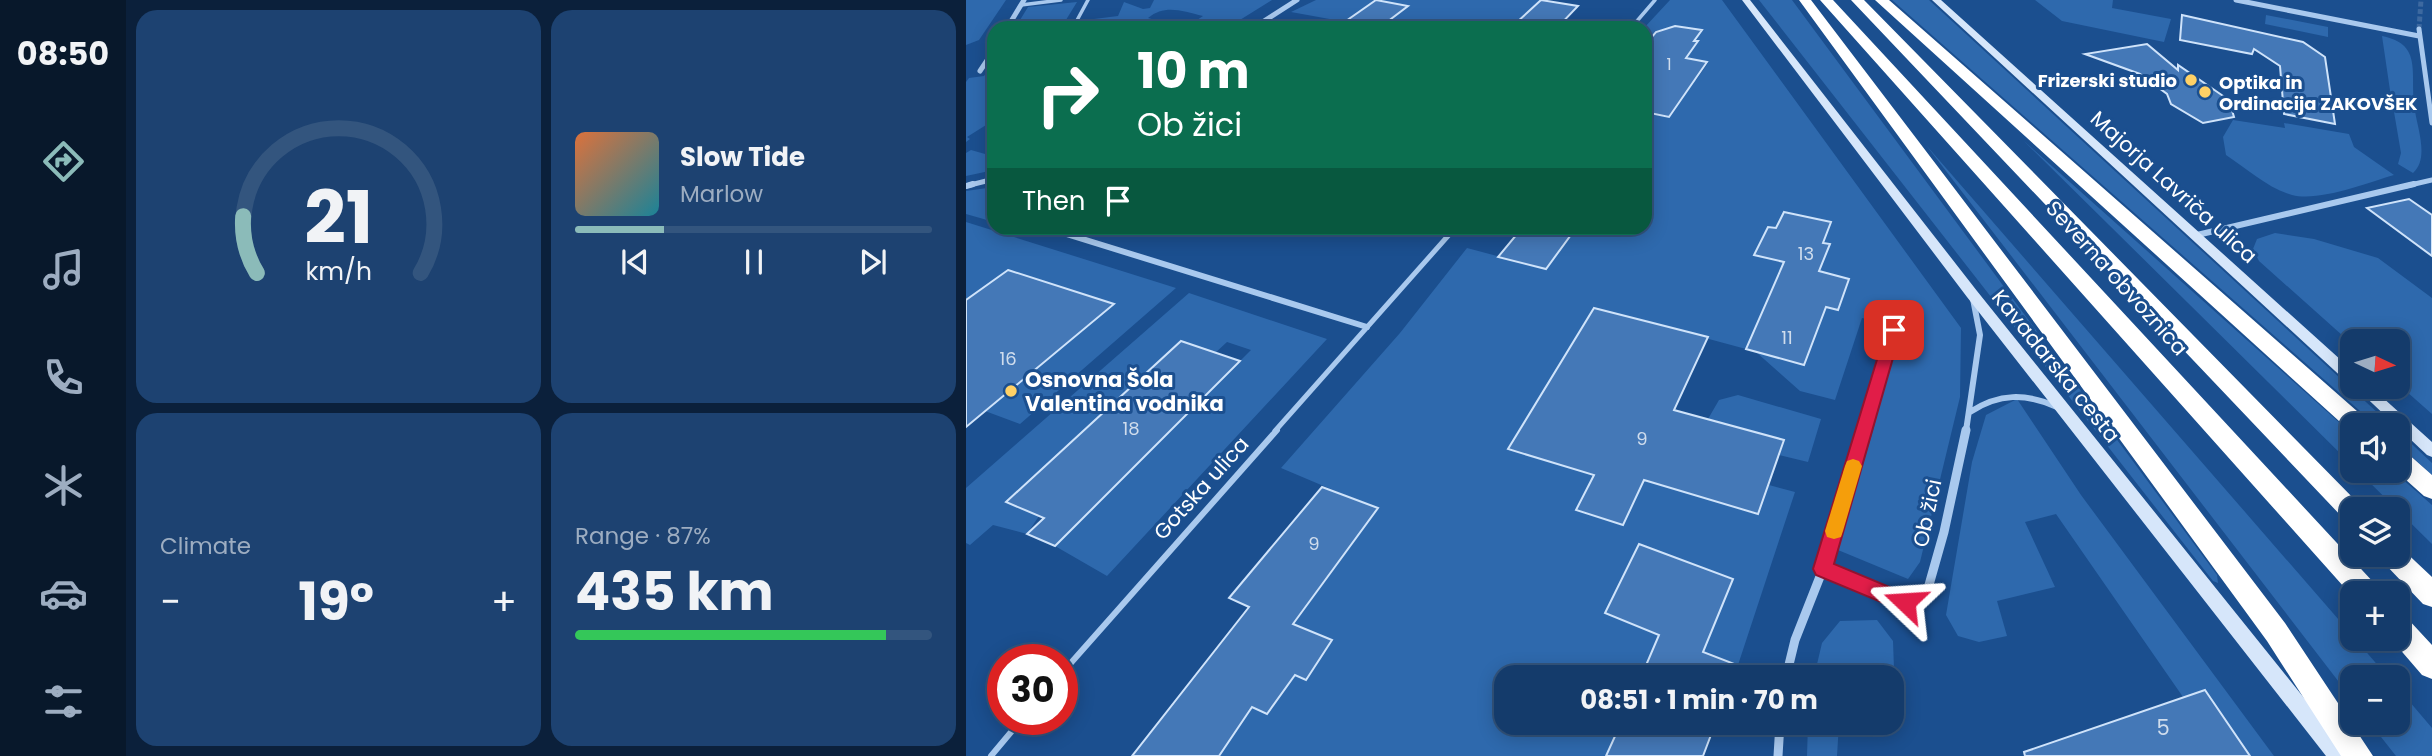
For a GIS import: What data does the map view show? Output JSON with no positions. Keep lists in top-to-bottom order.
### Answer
{
  "streets": {
    "highway": ["Severna obvoznica"],
    "street": ["Majorja Lavriča ulica", "Kavadarska cesta", "Ob žici"],
    "lane": ["Gotska ulica"]
  },
  "crossings": [
    ["Kavadarska cesta", "Ob žici"]
  ],
  "places": ["Frizerski studio", "Optika in Ordinacija ZAKOVŠEK", "Osnovna Šola Valentina vodnika"],
  "house_numbers": [
    "1",
    "13",
    "11",
    "16",
    "18",
    "9",
    "9",
    "5"
  ],
  "north": "right",
  "page": {
    "tabs": "08:50",
    "turn": ["10 m", "Ob žici"],
    "song": ["Slow Tide", "Marlow"],
    "then": "Then",
    "map_buttons": ["+", "−"],
    "tile": [
      "Climate",
      ["Range · 87%", "435 km"]
    ],
    "heat": ["−", "19°", "+"],
    "limit": "30",
    "trip": "08:51 · 1 min · 70 m",
    "gauge": ["21", "km/h"]
  }
}
